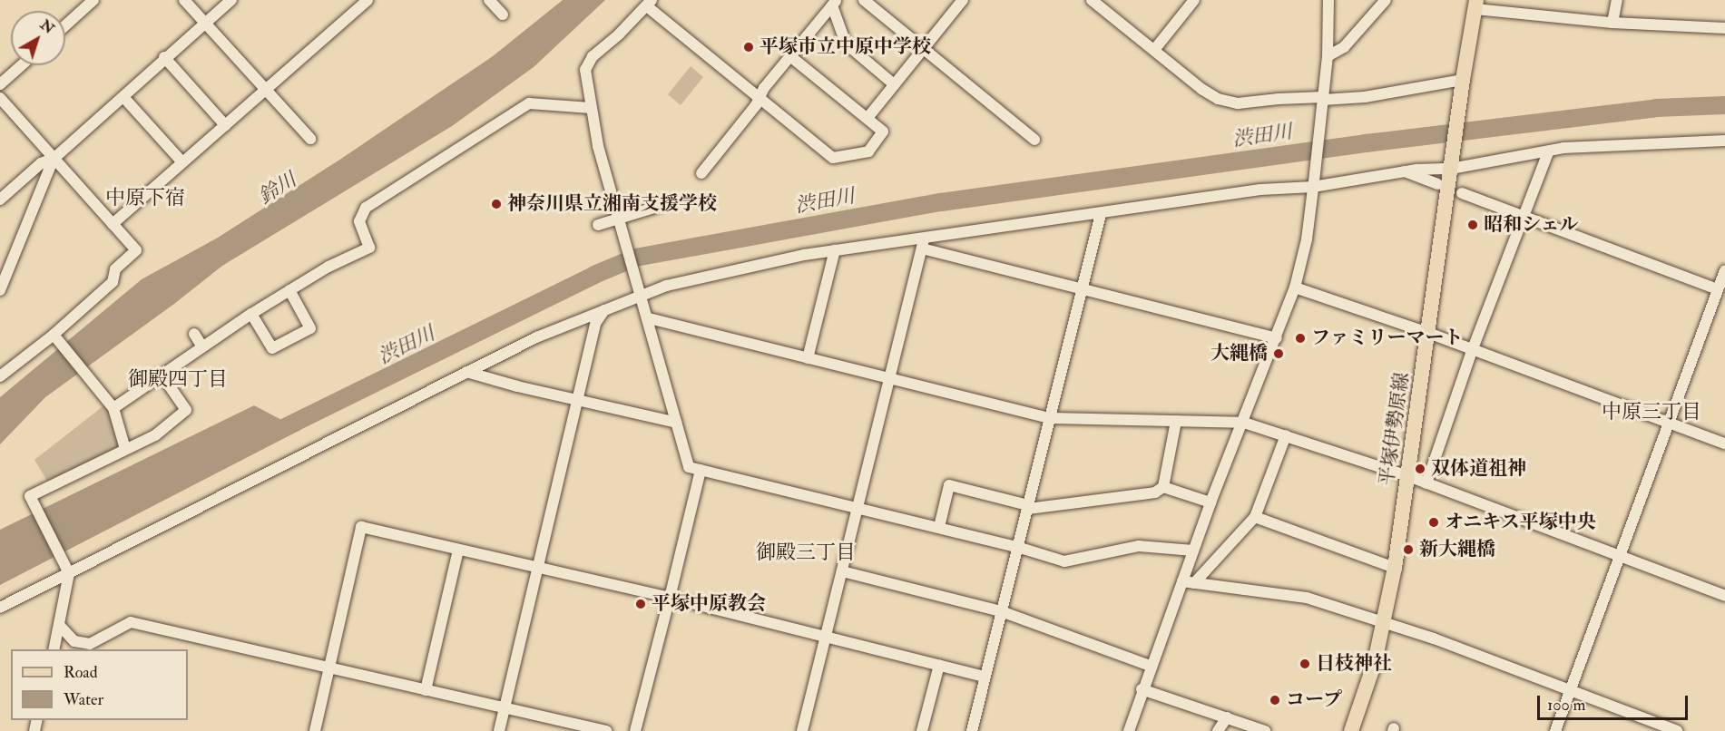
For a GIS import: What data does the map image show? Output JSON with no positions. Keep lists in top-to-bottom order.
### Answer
{
  "streets": {
    "main road": ["平塚伊勢原線"]
  },
  "districts": [
    "中原下宿",
    "御殿四丁目",
    "中原三丁目",
    "御殿三丁目"
  ],
  "water": ["渋田川", "鈴川"],
  "places": [
    "平塚市立中原中学校",
    "神奈川県立湘南支援学校",
    "昭和シェル",
    "ファミリーマート",
    "大縄橋",
    "双体道祖神",
    "オニキス平塚中央",
    "新大縄橋",
    "平塚中原教会",
    "日枝神社",
    "コープ"
  ],
  "legend": ["Road", "Water"],
  "scale_bar": "100 m",
  "north": "top right"
}
